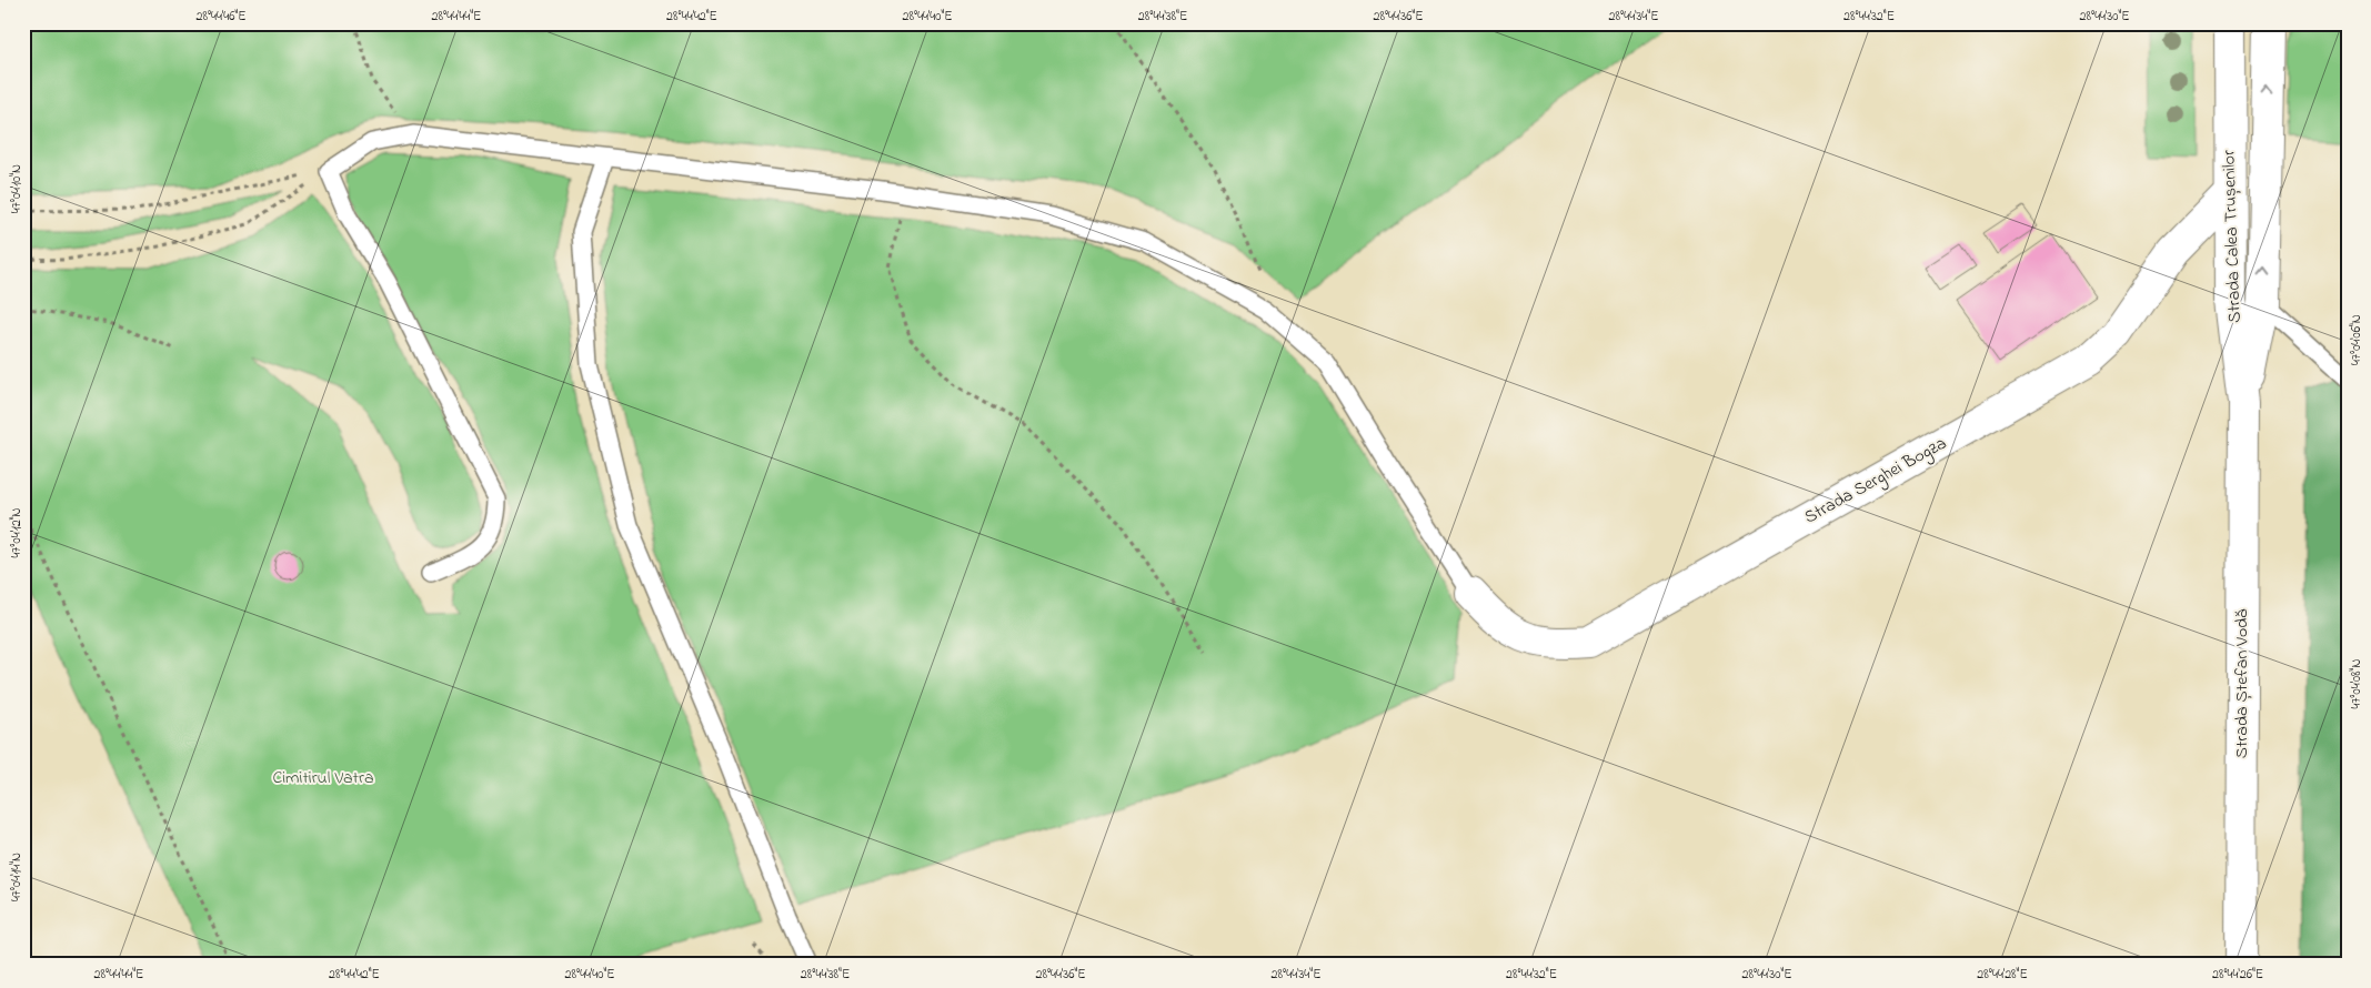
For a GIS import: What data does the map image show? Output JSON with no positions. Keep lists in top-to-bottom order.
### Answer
{
  "streets": {
    "main road": ["Strada Calea Trușenilor", "Strada Serghei Bogza", "Strada Ștefan Vodă"]
  },
  "crossings": [
    ["Strada Calea Trușenilor", "Strada Serghei Bogza"],
    ["Strada Calea Trușenilor", "Strada Ștefan Vodă"]
  ],
  "parks": ["Cimitirul Vatra"],
  "coordinates": [
    "28°44'46\"E",
    "28°44'44\"E",
    "28°44'42\"E",
    "28°44'40\"E",
    "28°44'38\"E",
    "28°44'36\"E",
    "28°44'34\"E",
    "28°44'32\"E",
    "28°44'30\"E",
    "47°04'10\"N",
    "47°04'06\"N",
    "47°04'12\"N",
    "47°04'08\"N",
    "47°04'14\"N",
    "28°44'28\"E",
    "28°44'26\"E"
  ]
}
